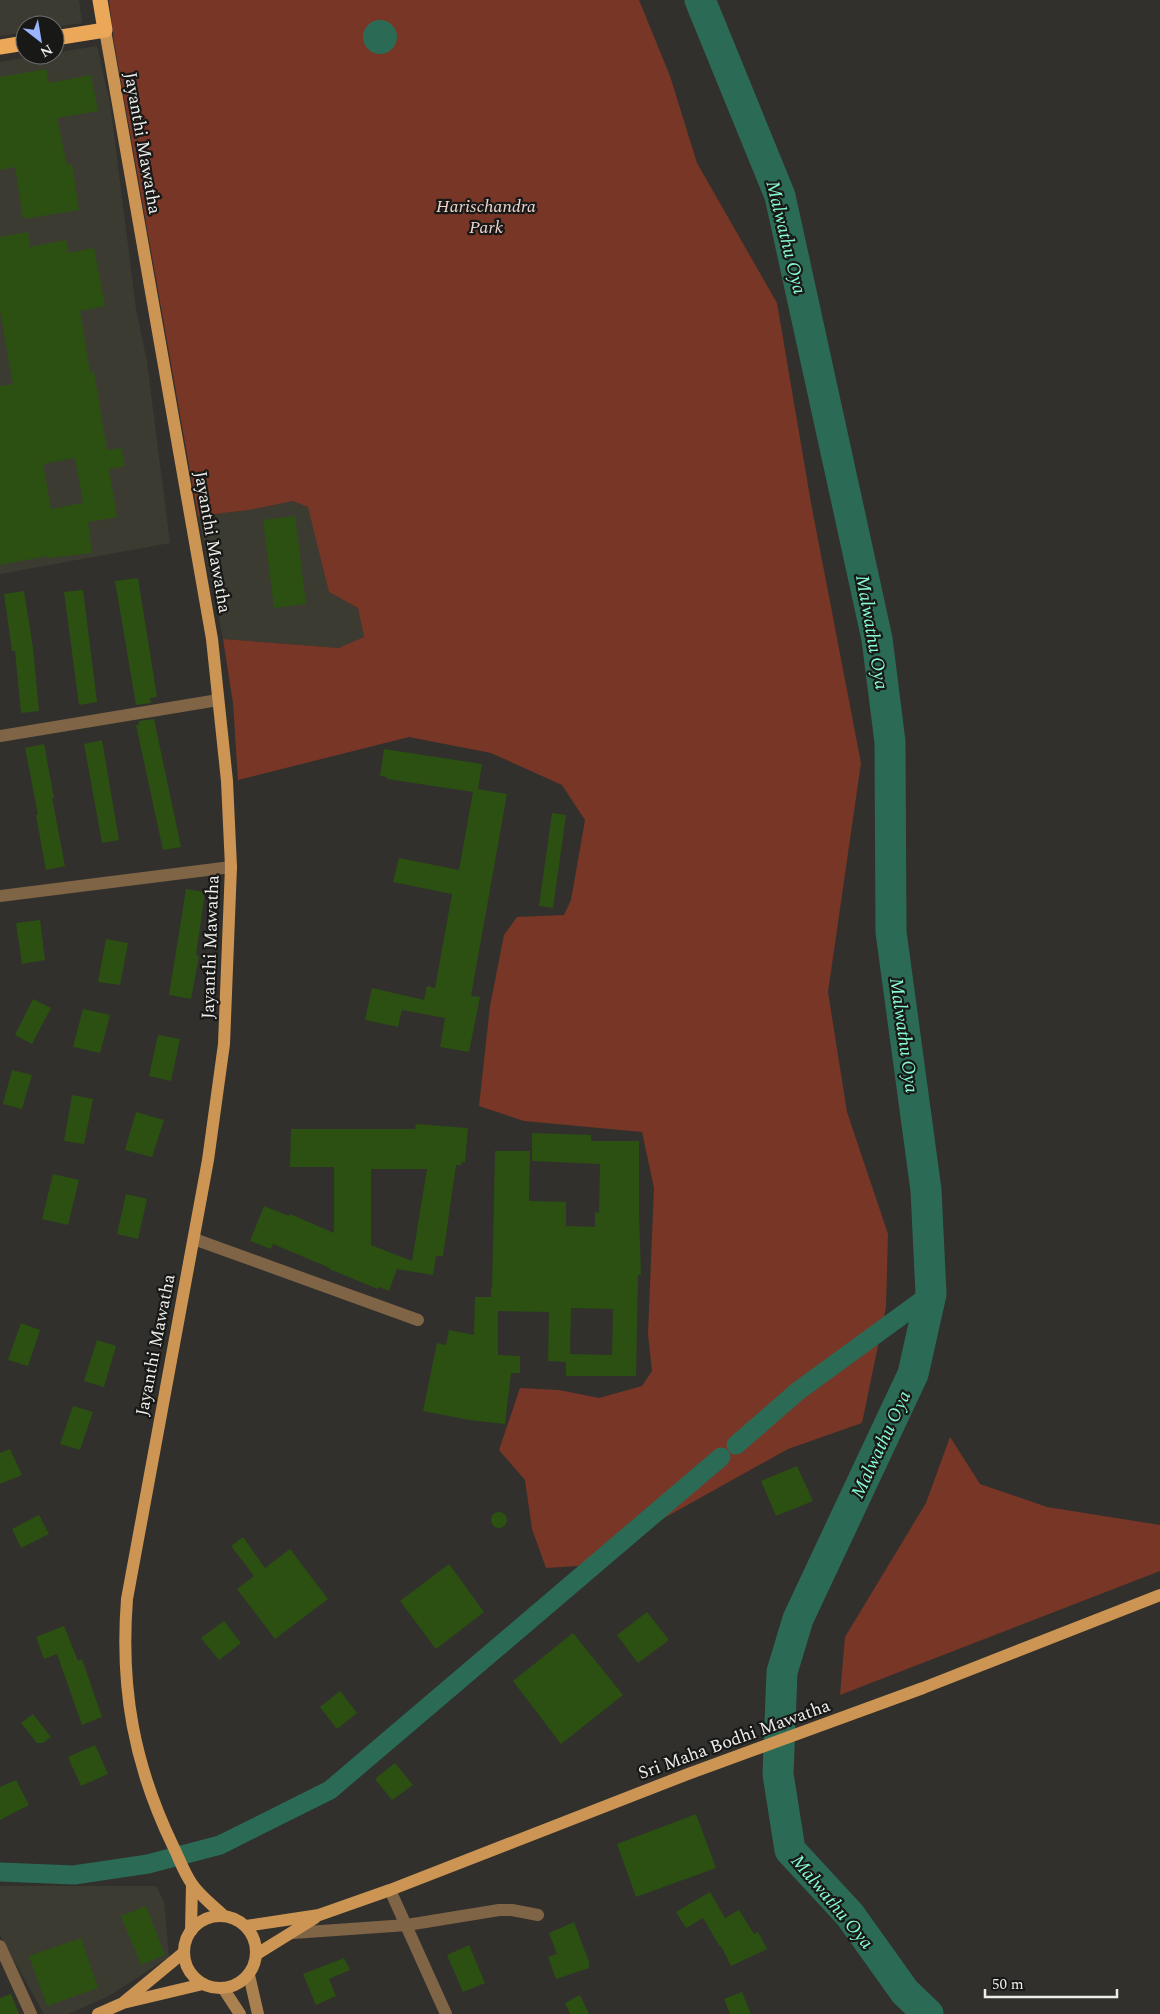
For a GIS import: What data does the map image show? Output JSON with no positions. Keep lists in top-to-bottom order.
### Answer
{
  "streets": {
    "highway": ["Jayanthi Mawatha"],
    "main road": ["Sri Maha Bodhi Mawatha"]
  },
  "crossings": [
    ["Jayanthi Mawatha", "Sri Maha Bodhi Mawatha"]
  ],
  "water": ["Malwathu Oya"],
  "parks": ["Harischandra Park"],
  "scale_bar": "50 m",
  "north": "bottom right"
}
